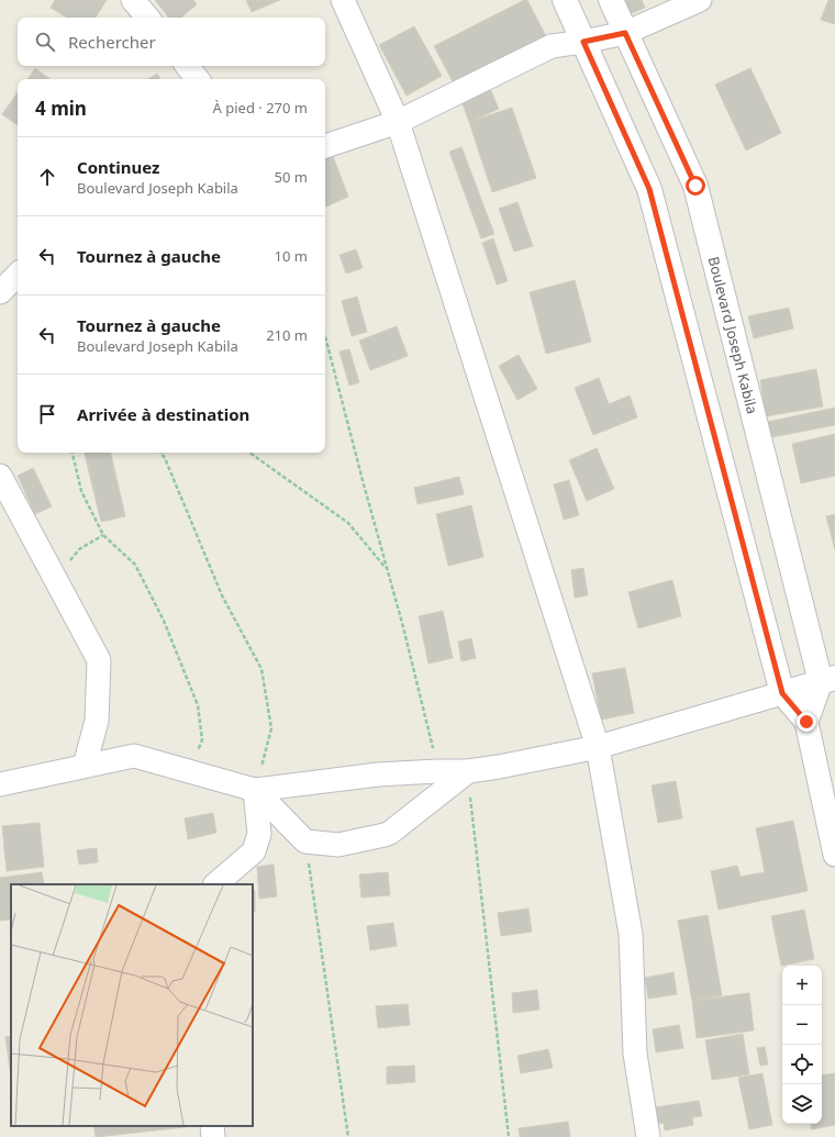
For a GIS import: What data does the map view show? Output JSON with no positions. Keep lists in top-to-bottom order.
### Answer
{
  "streets": {
    "street": ["Boulevard Joseph Kabila"]
  },
  "page": {
    "search": "Rechercher",
    "heading": ["4 min", "À pied · 270 m"],
    "list": [
      ["Continuez", "Boulevard Joseph Kabila", "50 m"],
      ["Tournez à gauche", "10 m"],
      ["Tournez à gauche", "Boulevard Joseph Kabila", "210 m"],
      "Arrivée à destination"
    ],
    "map_buttons": ["+", "−"]
  }
}
